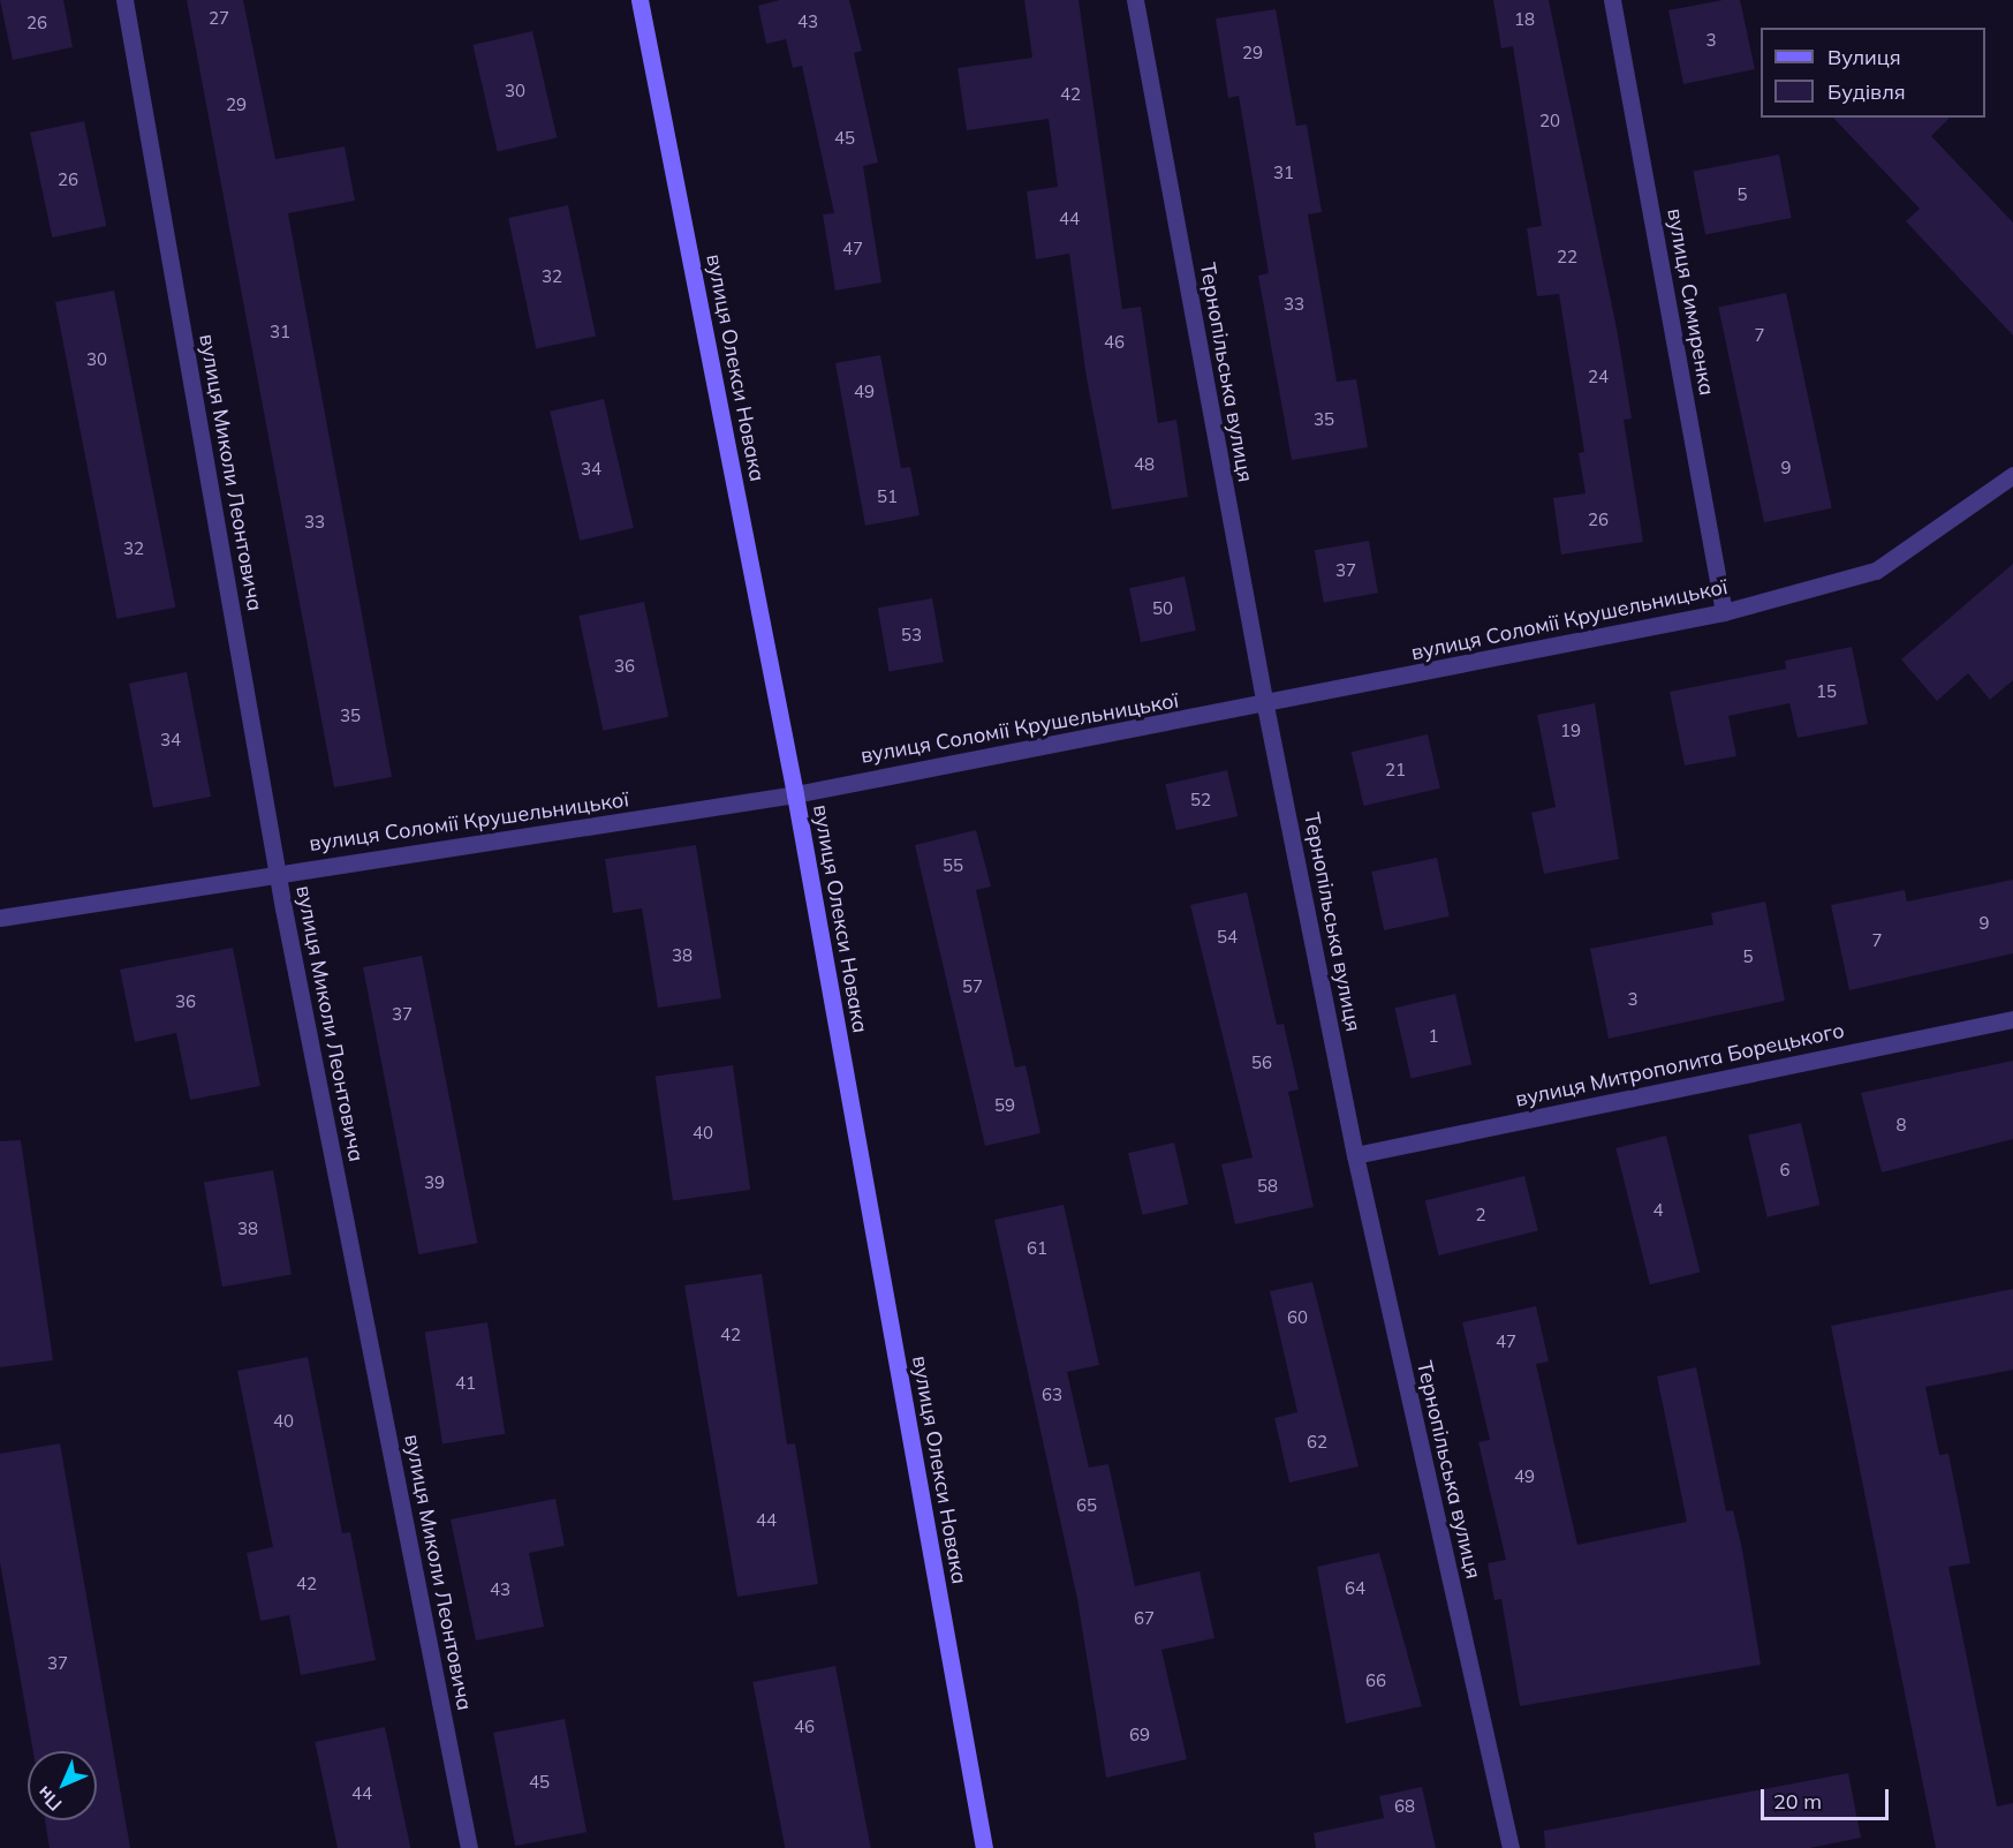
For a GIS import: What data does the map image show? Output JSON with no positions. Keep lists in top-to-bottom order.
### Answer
{
  "streets": {
    "main road": ["вулиця Олекси Новака"],
    "street": [
      "вулиця Симиренка",
      "Тернопільська вулиця",
      "вулиця Миколи Леонтовича",
      "вулиця Соломії Крушельницької",
      "вулиця Митрополита Борецького"
    ]
  },
  "crossings": [
    ["вулиця Симиренка", "вулиця Соломії Крушельницької"],
    ["вулиця Олекси Новака", "вулиця Соломії Крушельницької"],
    ["Тернопільська вулиця", "вулиця Соломії Крушельницької"],
    ["Тернопільська вулиця", "вулиця Митрополита Борецького"],
    ["вулиця Миколи Леонтовича", "вулиця Соломії Крушельницької"]
  ],
  "house_numbers": [
    "27",
    "18",
    "43",
    "26",
    "3",
    "29",
    "30",
    "42",
    "29",
    "20",
    "45",
    "31",
    "26",
    "5",
    "44",
    "47",
    "22",
    "32",
    "33",
    "31",
    "7",
    "46",
    "30",
    "24",
    "49",
    "35",
    "48",
    "9",
    "34",
    "51",
    "26",
    "33",
    "32",
    "37",
    "50",
    "53",
    "36",
    "15",
    "35",
    "19",
    "34",
    "21",
    "52",
    "55",
    "9",
    "54",
    "7",
    "38",
    "5",
    "57",
    "3",
    "36",
    "37",
    "1",
    "56",
    "59",
    "8",
    "40",
    "6",
    "39",
    "58",
    "4",
    "2",
    "38",
    "61",
    "60",
    "42",
    "47",
    "41",
    "63",
    "40",
    "62",
    "49",
    "65",
    "44",
    "42",
    "64",
    "43",
    "67",
    "37",
    "66",
    "46",
    "69",
    "45",
    "44",
    "68"
  ],
  "legend": ["Вулиця", "Будівля"],
  "scale_bar": "20 m",
  "north": "bottom left"
}
